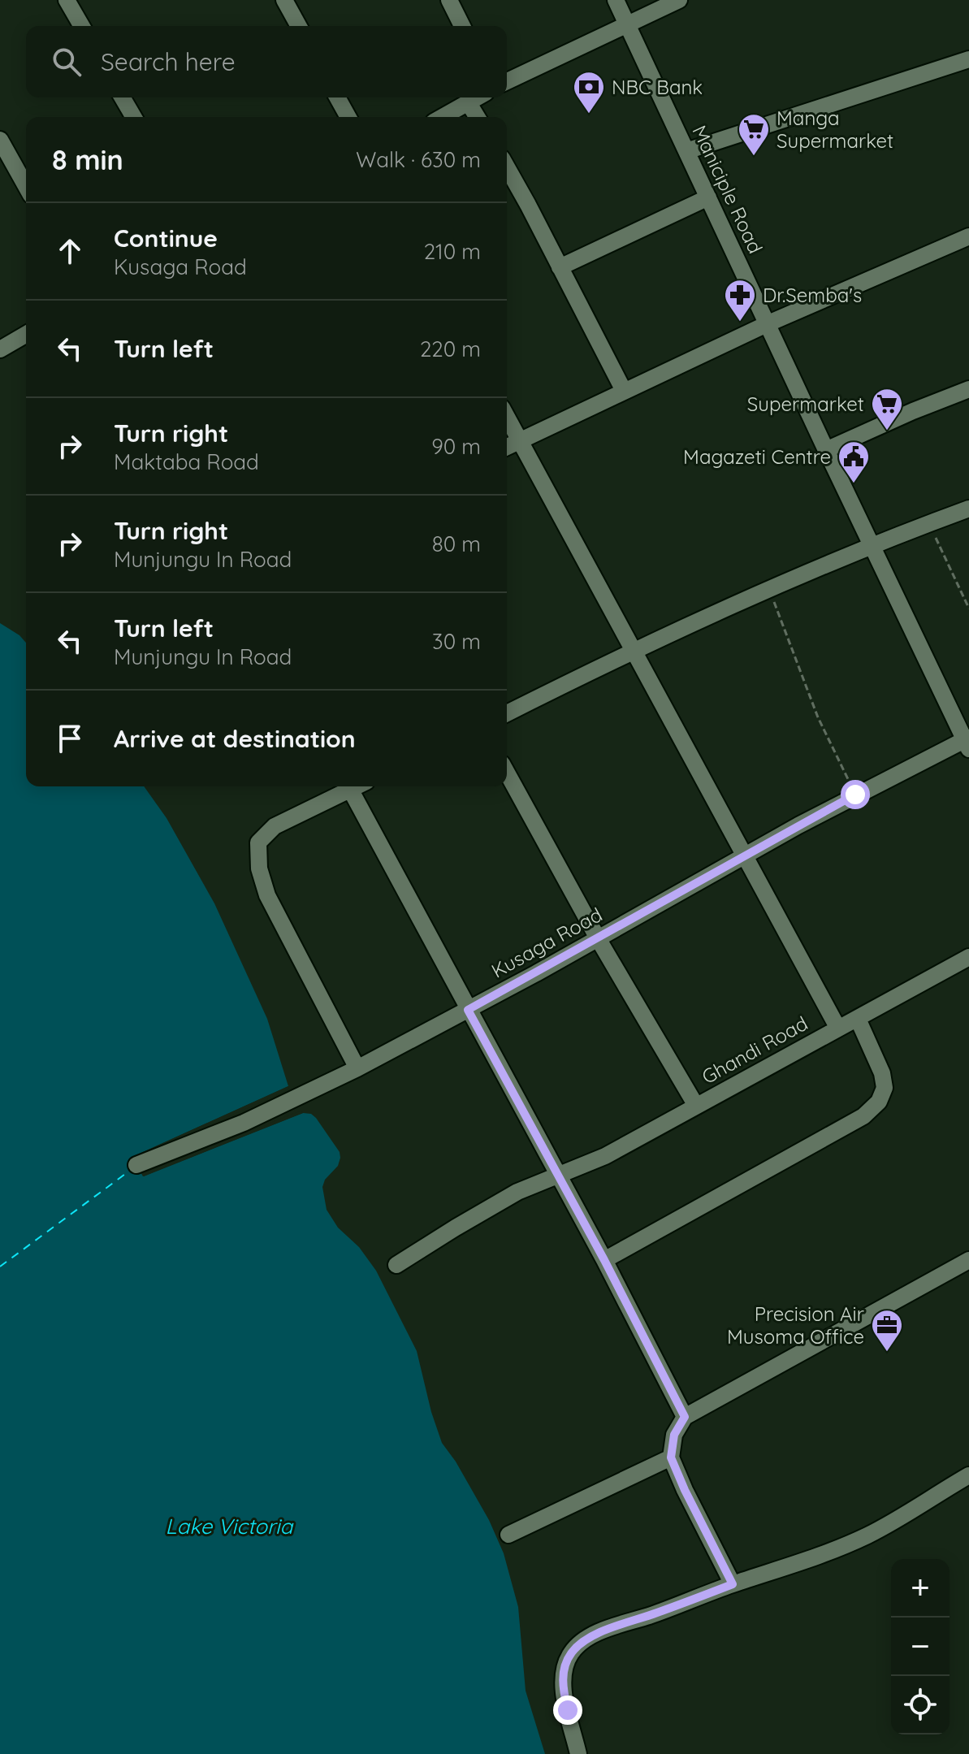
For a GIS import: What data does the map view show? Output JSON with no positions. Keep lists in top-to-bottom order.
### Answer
{
  "streets": {
    "street": ["Maniciple Road", "Kusaga Road", "Ghandi Road"]
  },
  "crossings": [
    ["Maniciple Road", "Kusaga Road"]
  ],
  "water": ["Lake Victoria"],
  "places": {
    "bank": ["NBC Bank"],
    "supermarket": ["Manga Supermarket", "Supermarket"],
    "pharmacy": ["Dr.Semba's"],
    "public building": ["Magazeti Centre"],
    "office": ["Precision Air Musoma Office"]
  },
  "page": {
    "search": "Search here",
    "heading": ["8 min", "Walk · 630 m"],
    "list": [
      ["Continue", "Kusaga Road", "210 m"],
      ["Turn left", "220 m"],
      ["Turn right", "Maktaba Road", "90 m"],
      ["Turn right", "Munjungu In Road", "80 m"],
      ["Turn left", "Munjungu In Road", "30 m"],
      "Arrive at destination"
    ],
    "map_buttons": ["+", "−"]
  }
}
